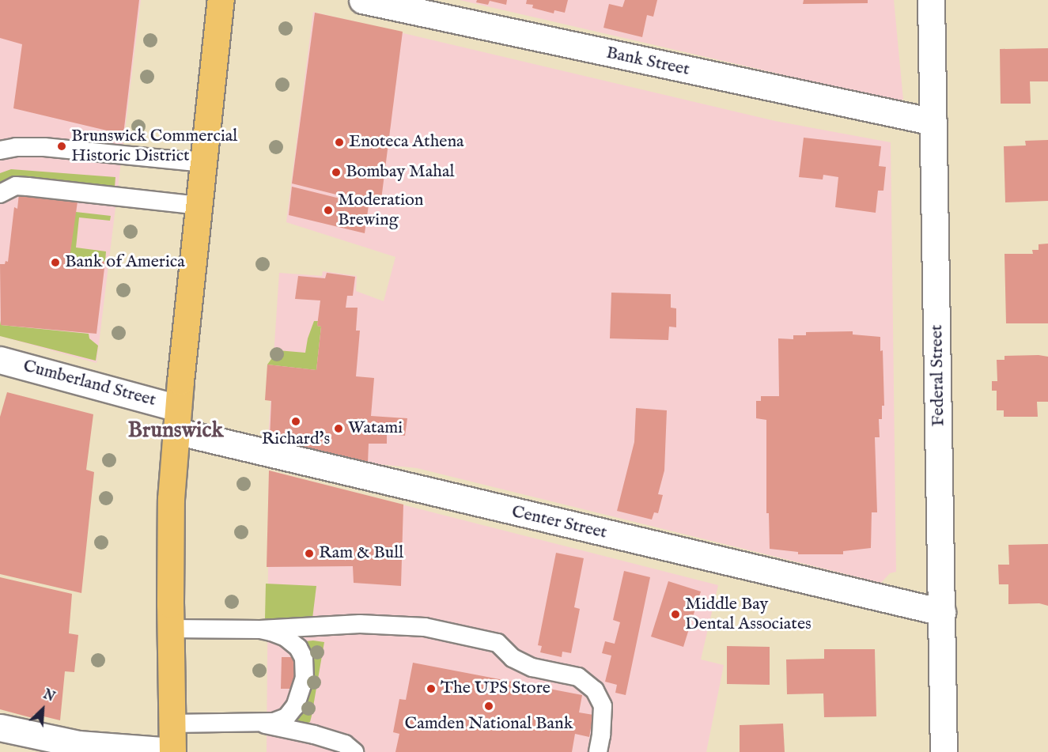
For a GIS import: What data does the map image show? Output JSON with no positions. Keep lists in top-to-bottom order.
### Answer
{
  "streets": {
    "street": [
      "Bank Street",
      "Federal Street",
      "Cumberland Street",
      "Center Street"
    ]
  },
  "crossings": [
    ["Bank Street", "Federal Street"],
    ["Federal Street", "Center Street"],
    ["Cumberland Street", "Center Street"]
  ],
  "districts": ["Brunswick"],
  "places": [
    "Enoteca Athena",
    "Brunswick Commercial Historic District",
    "Bombay Mahal",
    "Moderation Brewing",
    "Bank of America",
    "Richard's",
    "Watami",
    "Ram & Bull",
    "Middle Bay Dental Associates",
    "The UPS Store",
    "Camden National Bank"
  ],
  "north": "top right"
}
